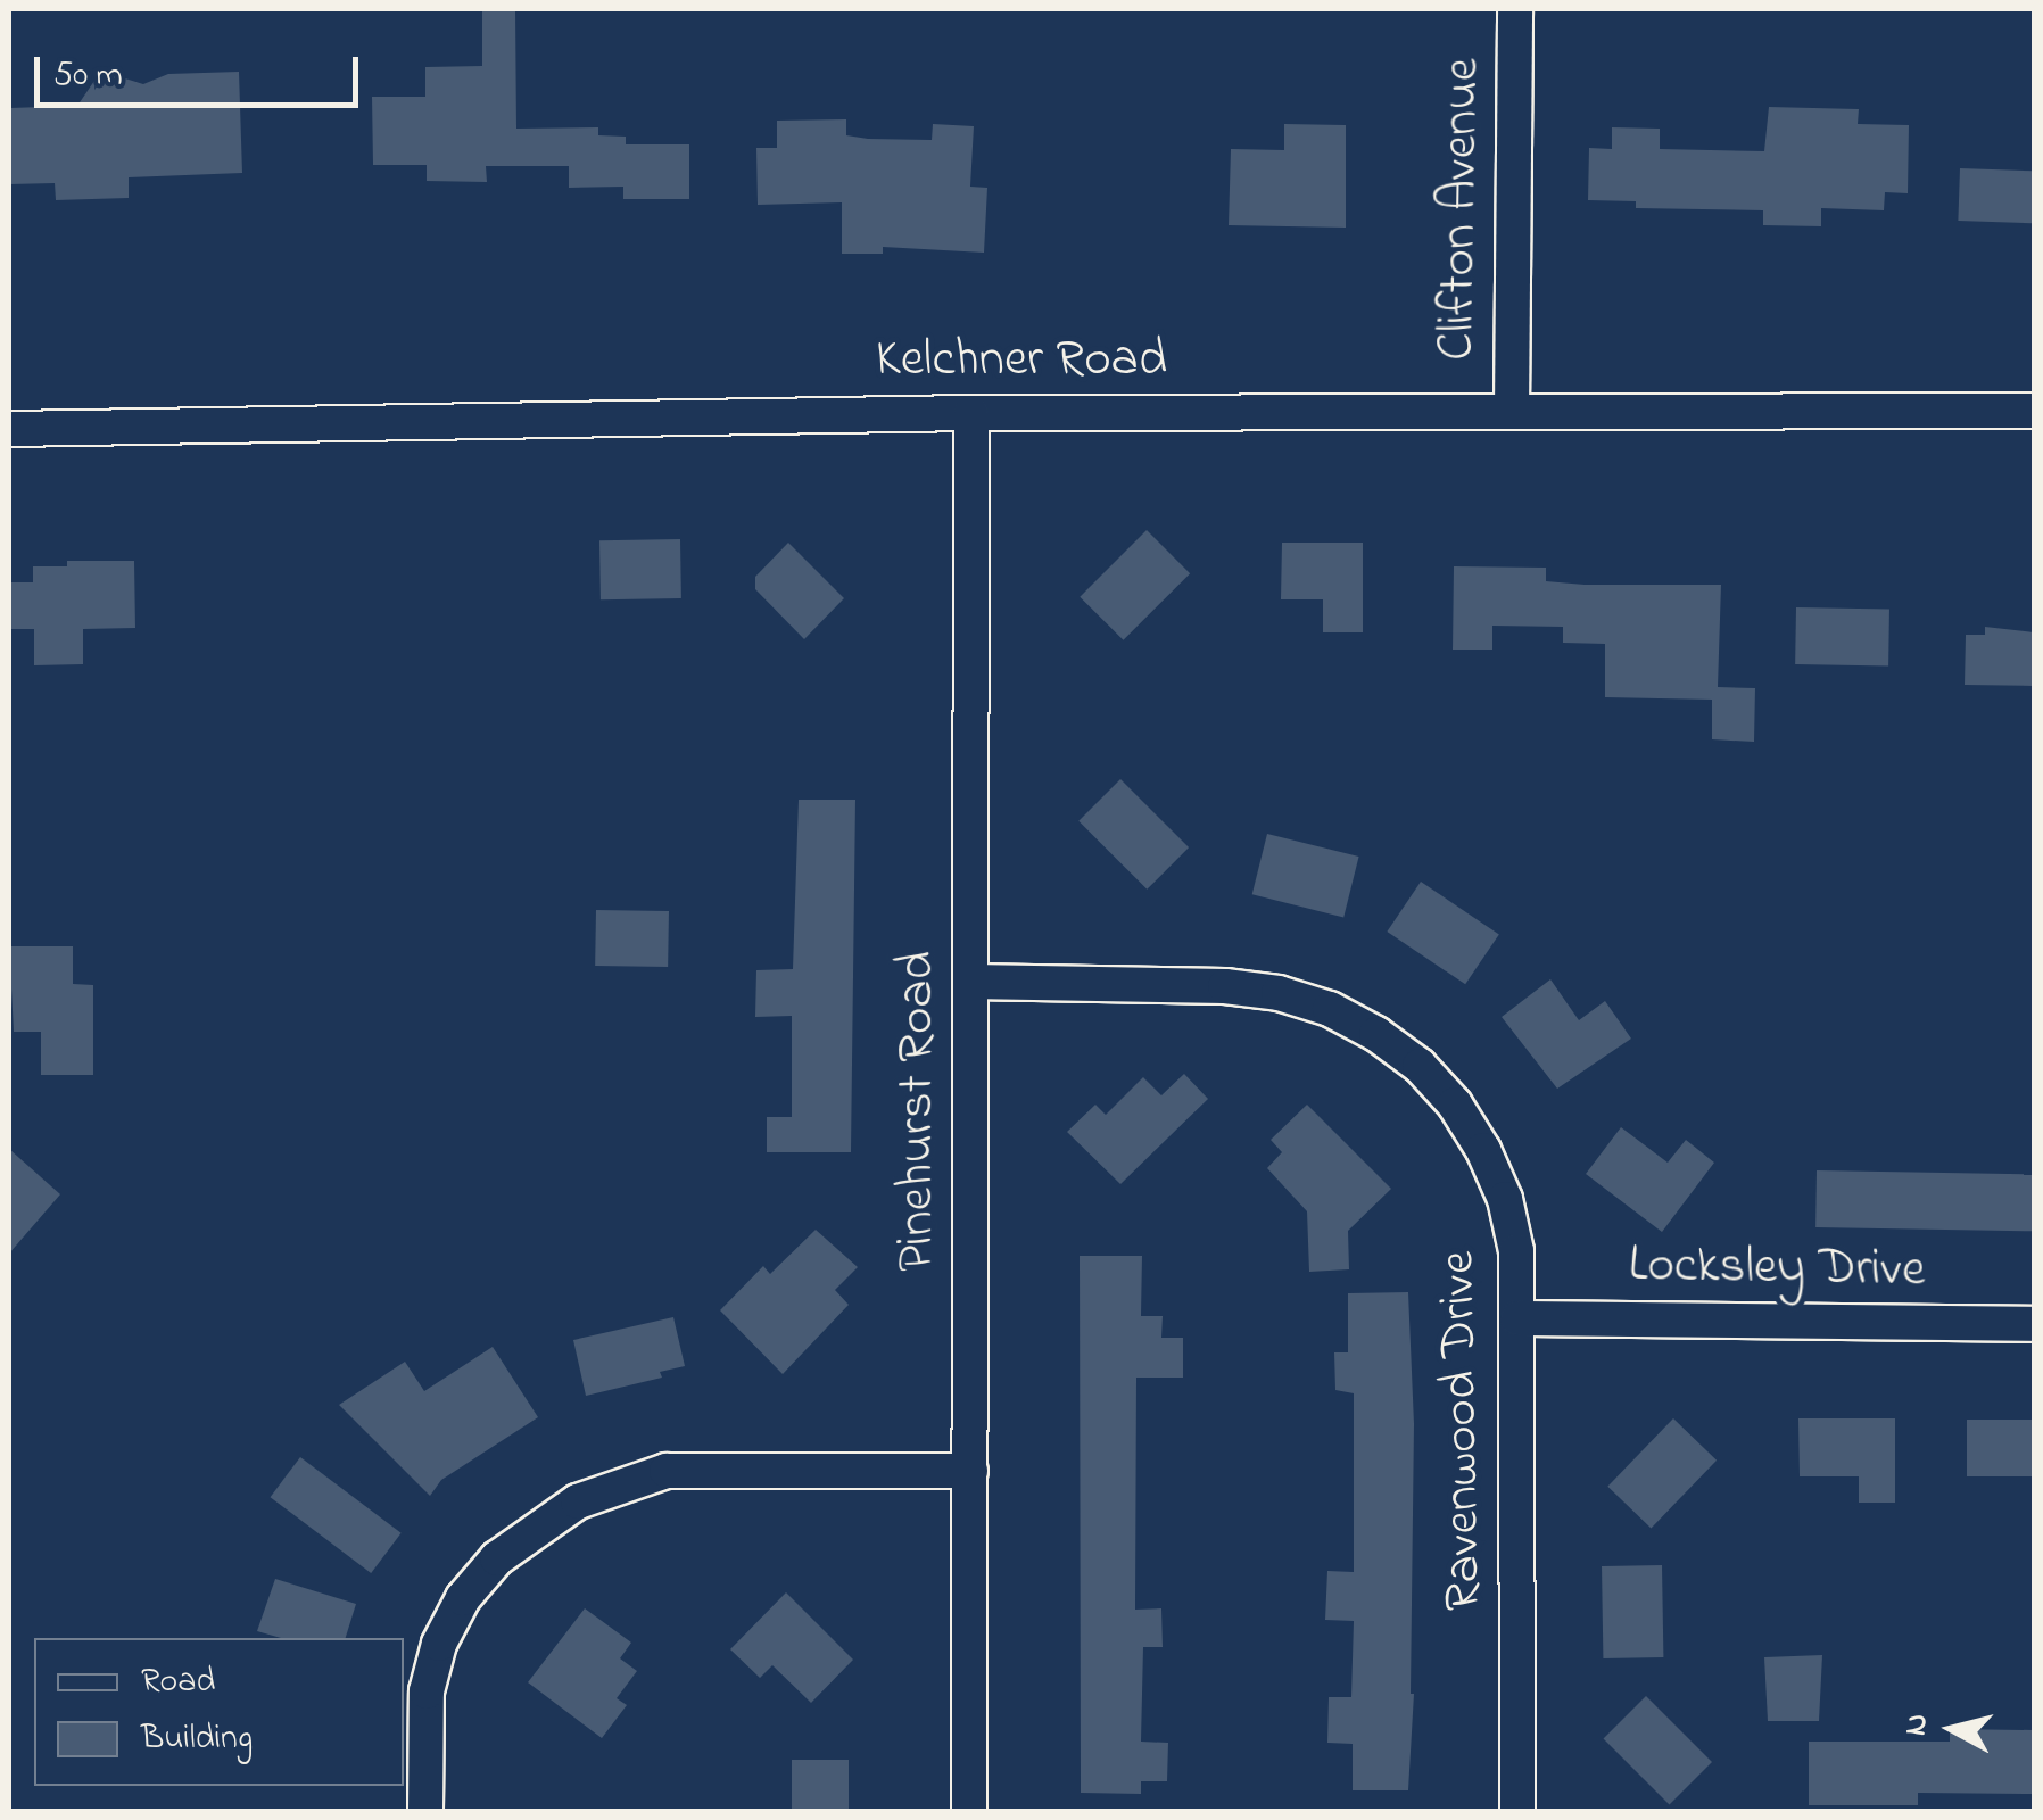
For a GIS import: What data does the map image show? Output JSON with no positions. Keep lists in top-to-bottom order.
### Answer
{
  "streets": {
    "street": [
      "Clifton Avenue",
      "Kelchner Road",
      "Pinehurst Road",
      "Locksley Drive",
      "Ravenwood Drive"
    ]
  },
  "crossings": [
    ["Clifton Avenue", "Kelchner Road"],
    ["Kelchner Road", "Pinehurst Road"],
    ["Pinehurst Road", "Ravenwood Drive"],
    ["Locksley Drive", "Ravenwood Drive"]
  ],
  "legend": ["Road", "Building"],
  "scale_bar": "50 m",
  "north": "left"
}
